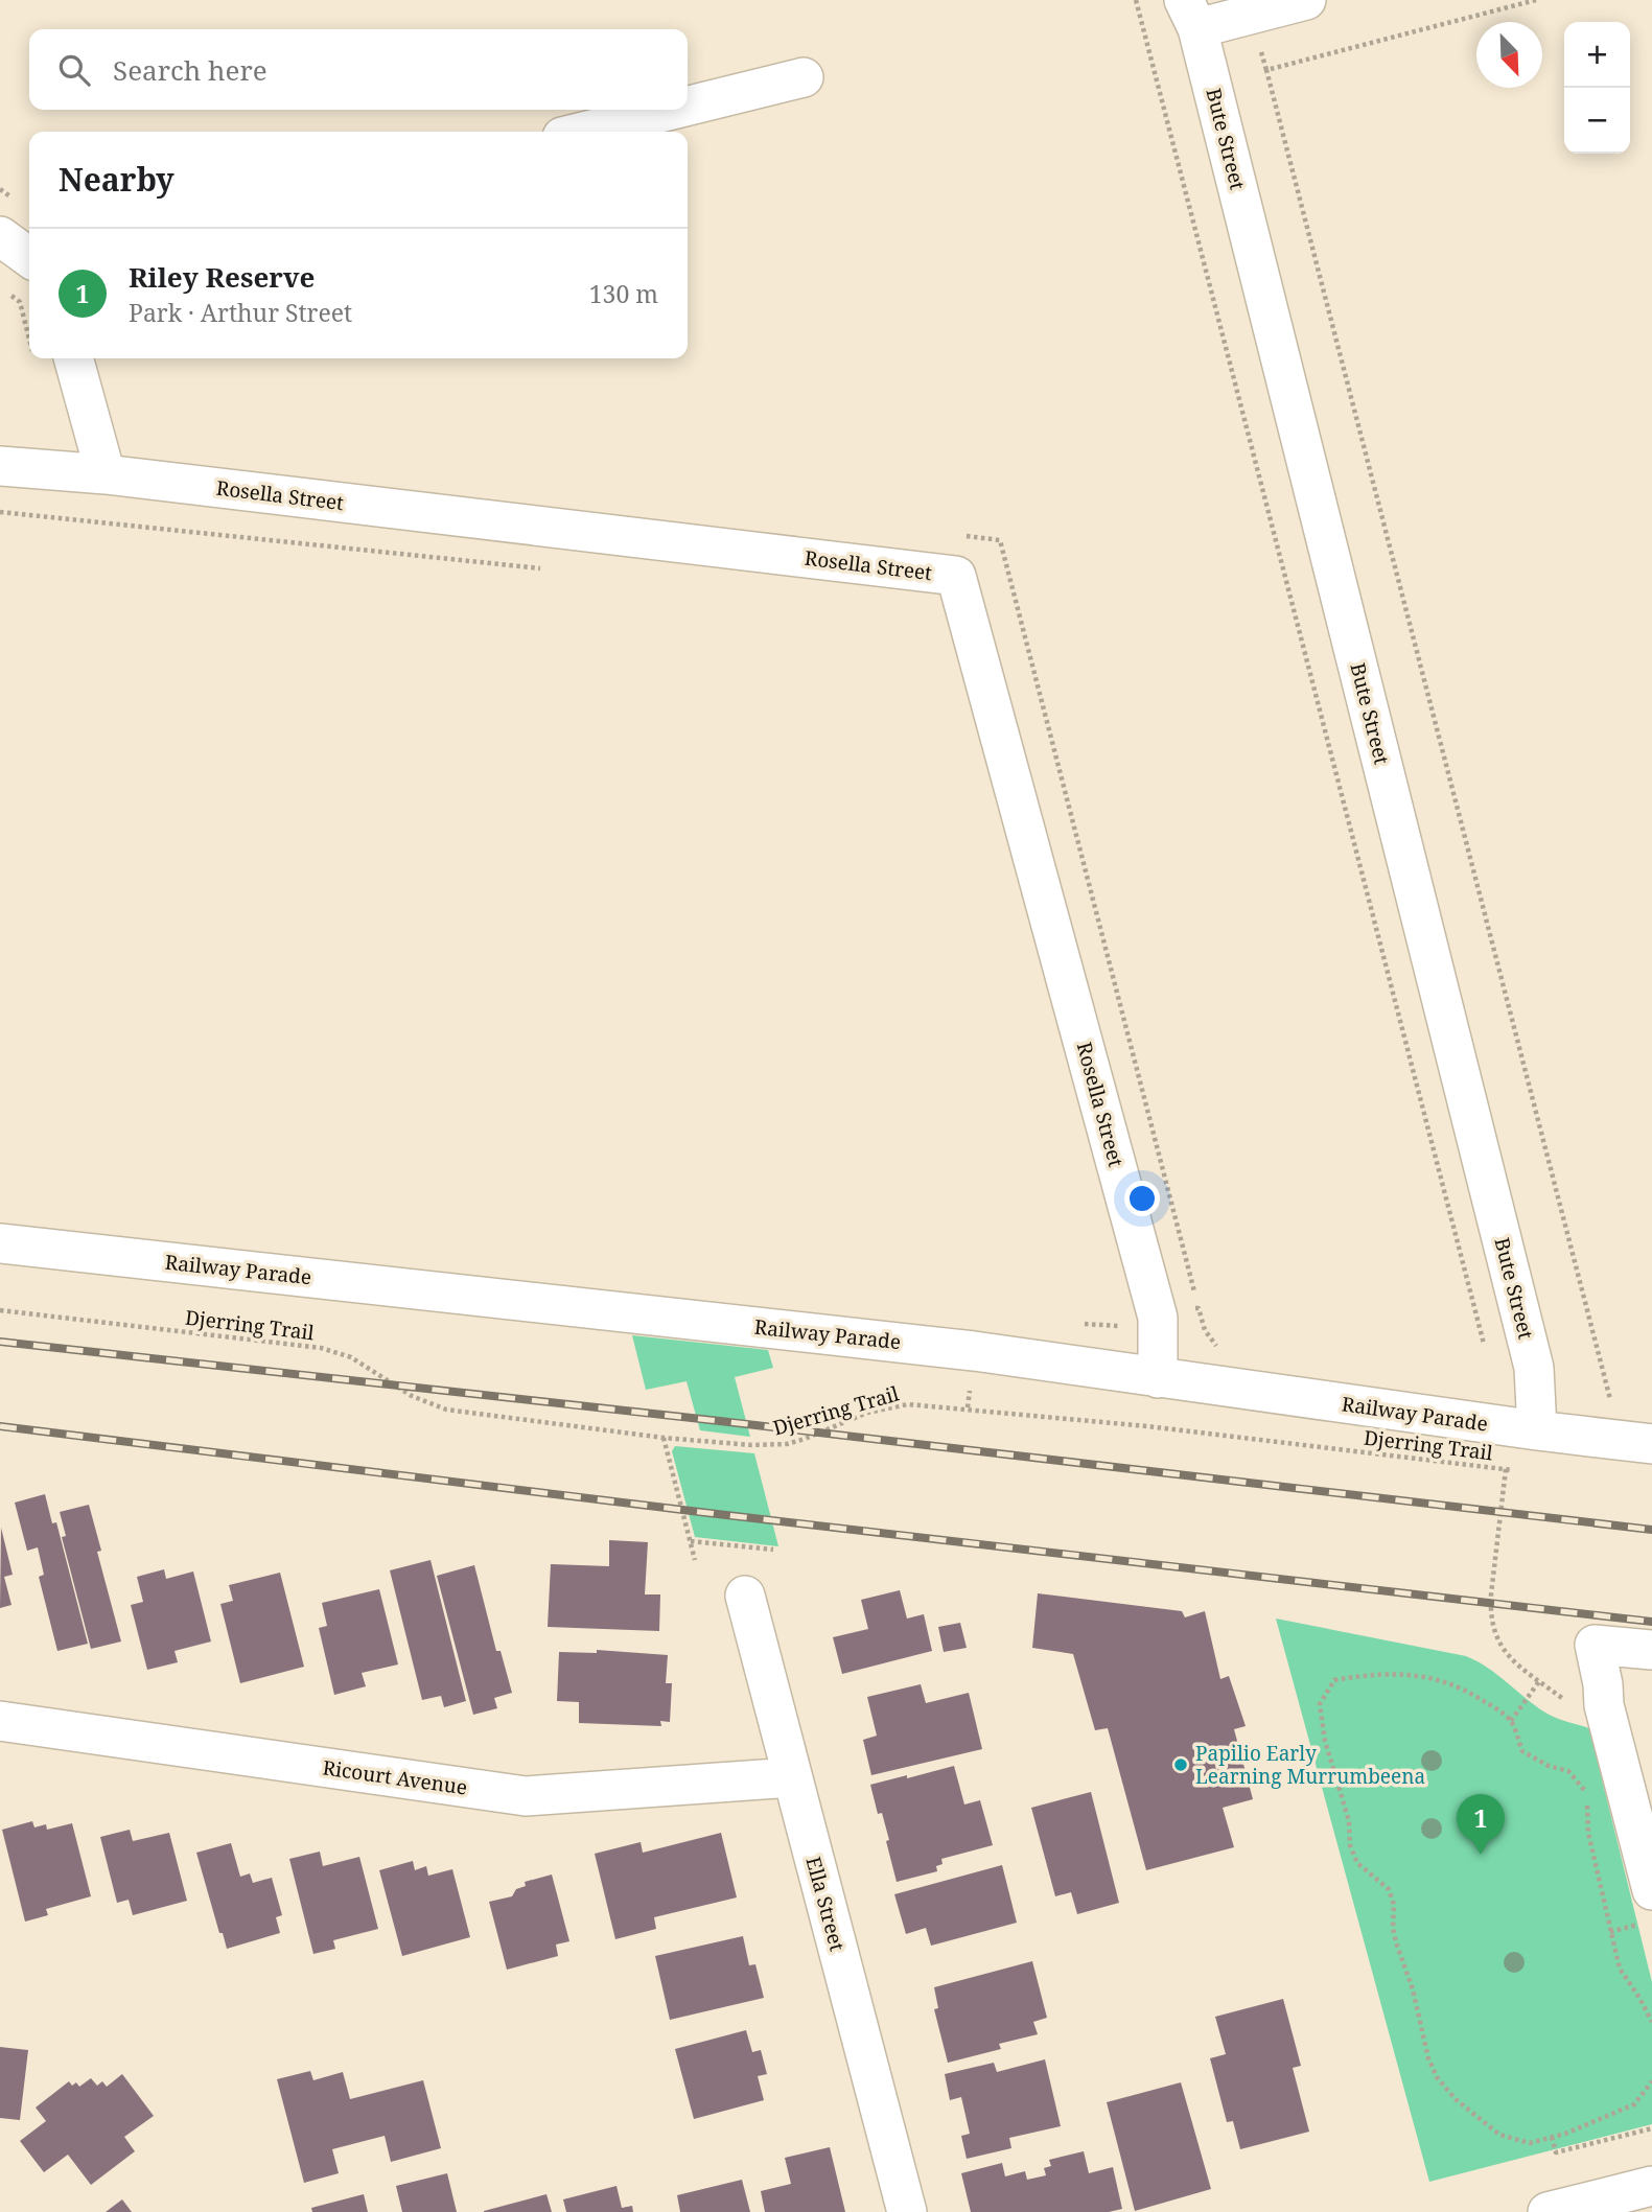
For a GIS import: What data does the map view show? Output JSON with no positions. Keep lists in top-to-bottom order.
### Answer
{
  "streets": {
    "street": [
      "Bute Street",
      "Rosella Street",
      "Railway Parade",
      "Ricourt Avenue",
      "Ella Street"
    ],
    "path": ["Djerring Trail"]
  },
  "crossings": [
    ["Bute Street", "Railway Parade"],
    ["Rosella Street", "Railway Parade"],
    ["Ricourt Avenue", "Ella Street"]
  ],
  "places": ["Papilio Early Learning Murrumbeena"],
  "north": "bottom right",
  "page": {
    "map_buttons": ["+", "−"],
    "search": "Search here",
    "heading": "Nearby",
    "list": [
      {
        "mark": "1",
        "name": "Riley Reserve",
        "note": "Park · Arthur Street",
        "value": "130 m"
      }
    ],
    "pins": "1"
  }
}
